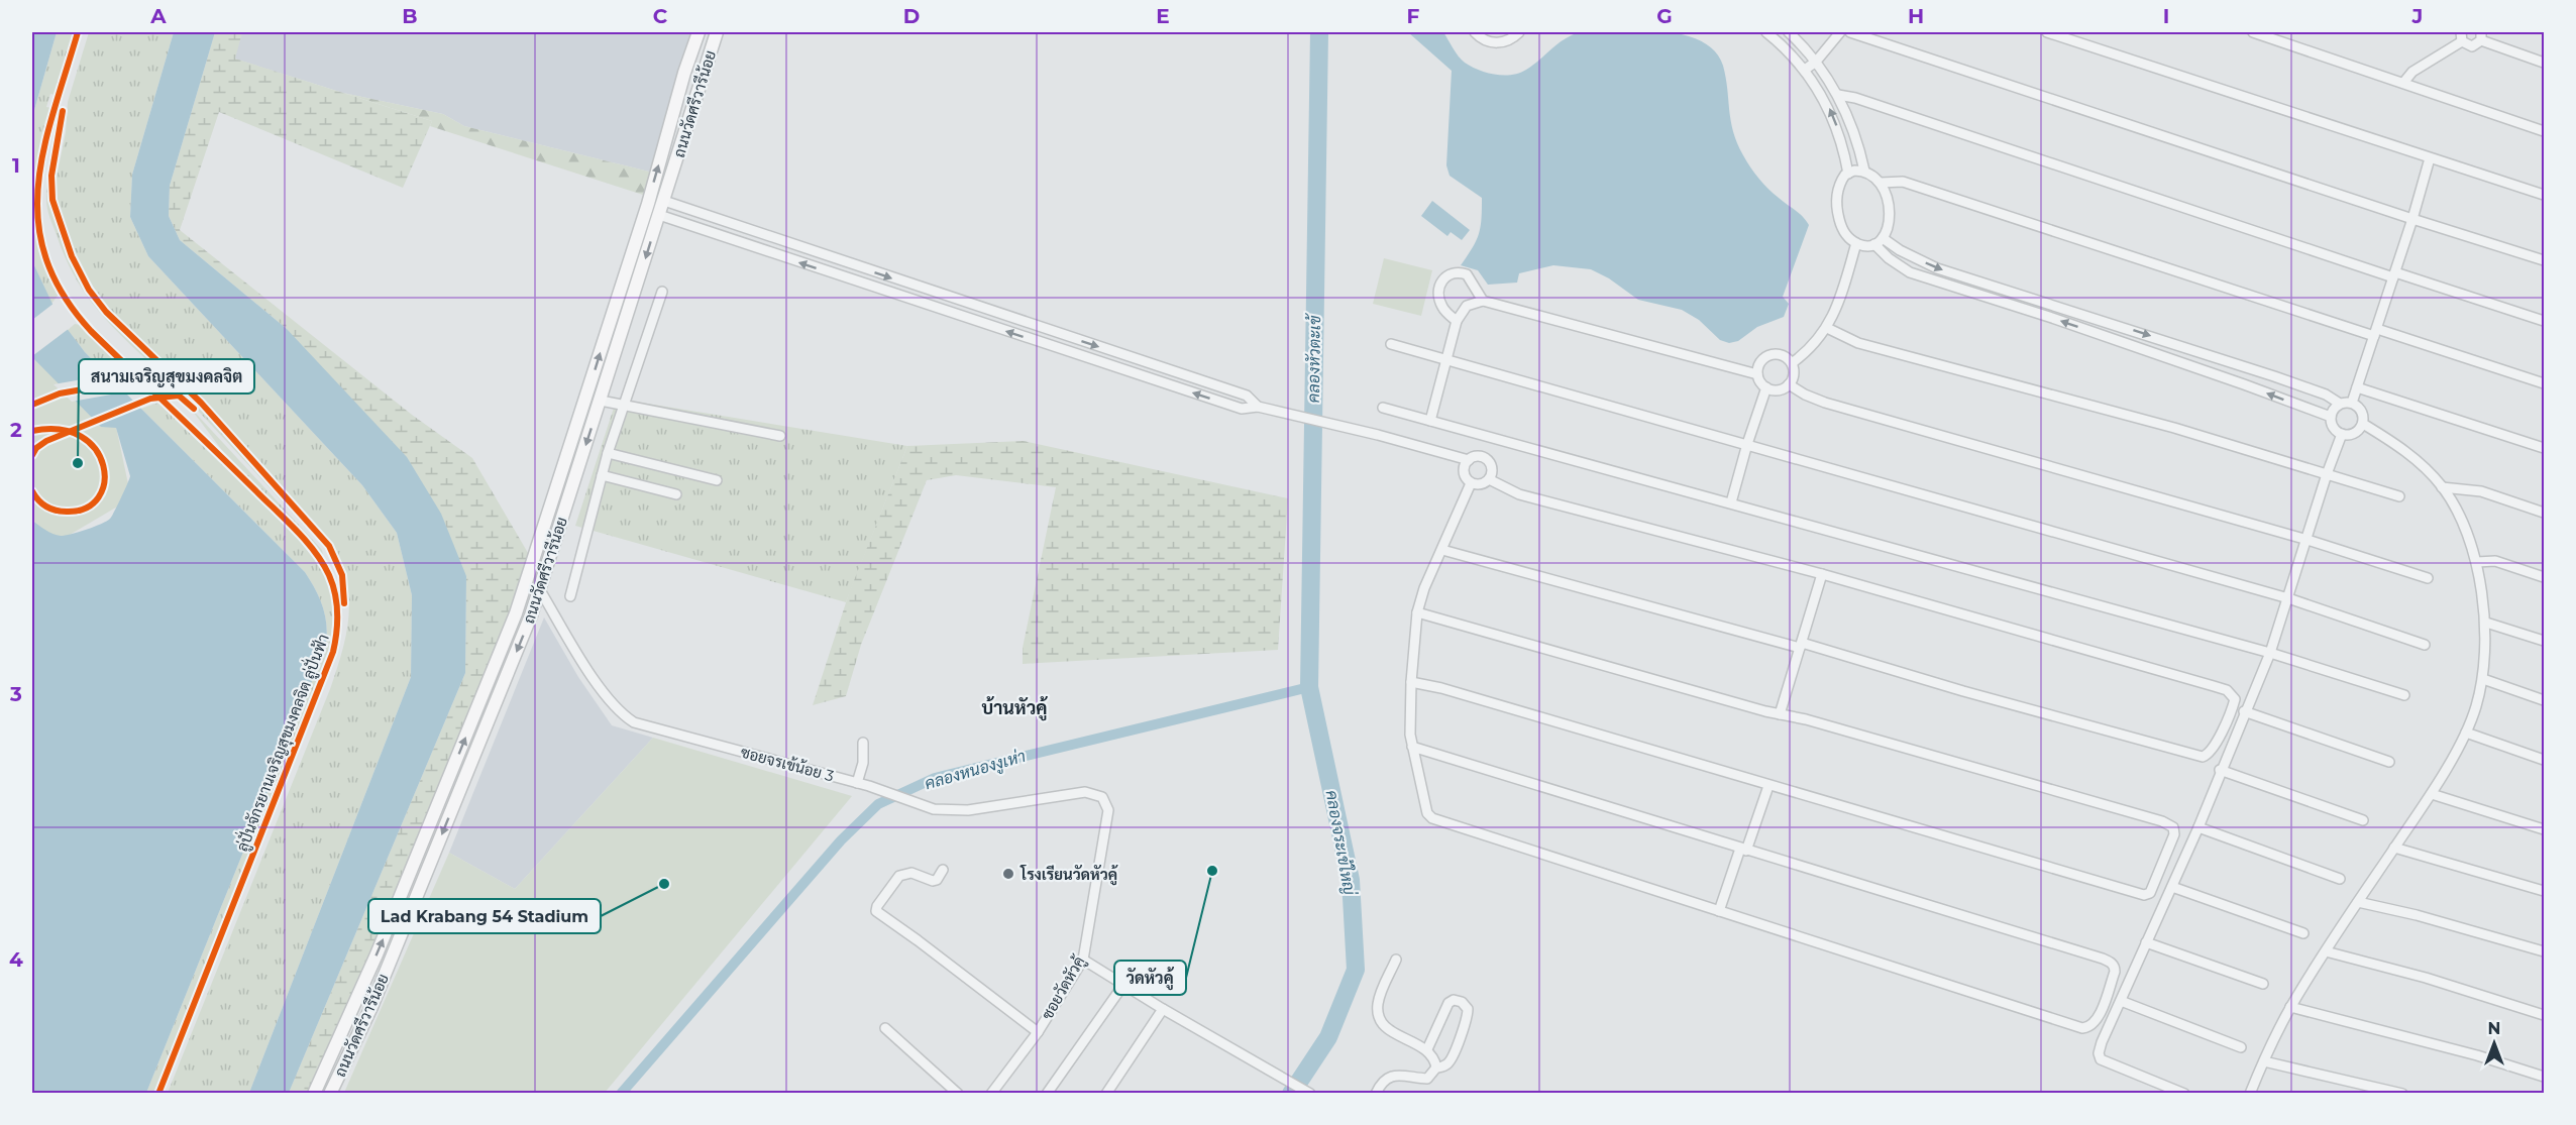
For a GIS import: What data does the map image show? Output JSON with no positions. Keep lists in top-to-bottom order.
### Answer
{
  "streets": {
    "main road": ["ถนนวัดศรีวารีน้อย"],
    "street": ["ซอยจรเข้น้อย 3", "ซอยวัดหัวคู้"],
    "cycle path": ["ลู่ปั่นจักรยานเจริญสุขมงคลจิต ลู่ปั่นฟ้า"]
  },
  "crossings": [
    ["ถนนวัดศรีวารีน้อย", "ซอยจรเข้น้อย 3"],
    ["ซอยจรเข้น้อย 3", "ซอยวัดหัวคู้"]
  ],
  "districts": ["บ้านหัวคู้"],
  "water": ["คลองหัวตะเข้", "คลองหนองงูเห่า", "คลองจระเข้ใหญ่"],
  "places": [
    "สนามเจริญสุขมงคลจิต",
    "วัดหัวคู้",
    "โรงเรียนวัดหัวคู้",
    "Lad Krabang 54 Stadium"
  ],
  "north": "top",
  "grid": {
    "columns": [
      "A",
      "B",
      "C",
      "D",
      "E",
      "F",
      "G",
      "H",
      "I",
      "J"
    ],
    "rows": [
      "1",
      "2",
      "3",
      "4"
    ]
  }
}
